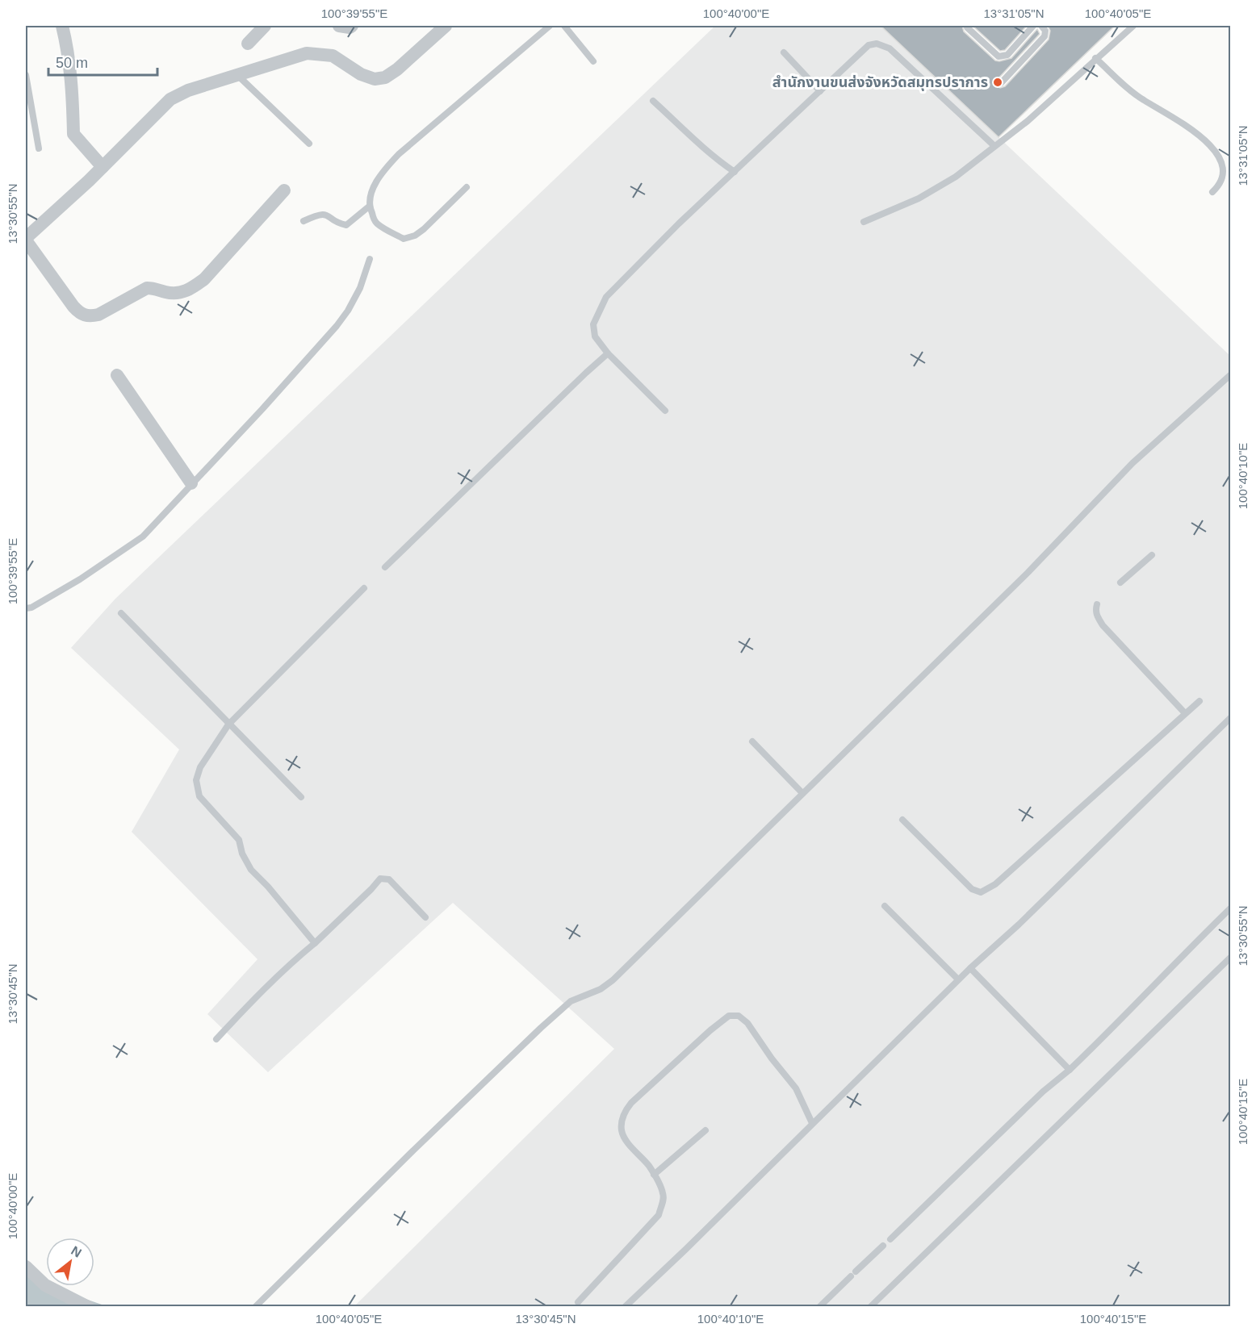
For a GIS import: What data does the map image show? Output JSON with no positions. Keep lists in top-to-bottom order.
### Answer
{
  "places": ["สำนักงานขนส่งจังหวัดสมุทรปราการ"],
  "scale_bar": "50 m",
  "north": "top right",
  "coordinates": [
    "100°39'55\"E",
    "100°40'00\"E",
    "13°31'05\"N",
    "100°40'05\"E",
    "13°30'55\"N",
    "100°40'10\"E",
    "13°30'45\"N",
    "100°40'15\"E"
  ]
}
